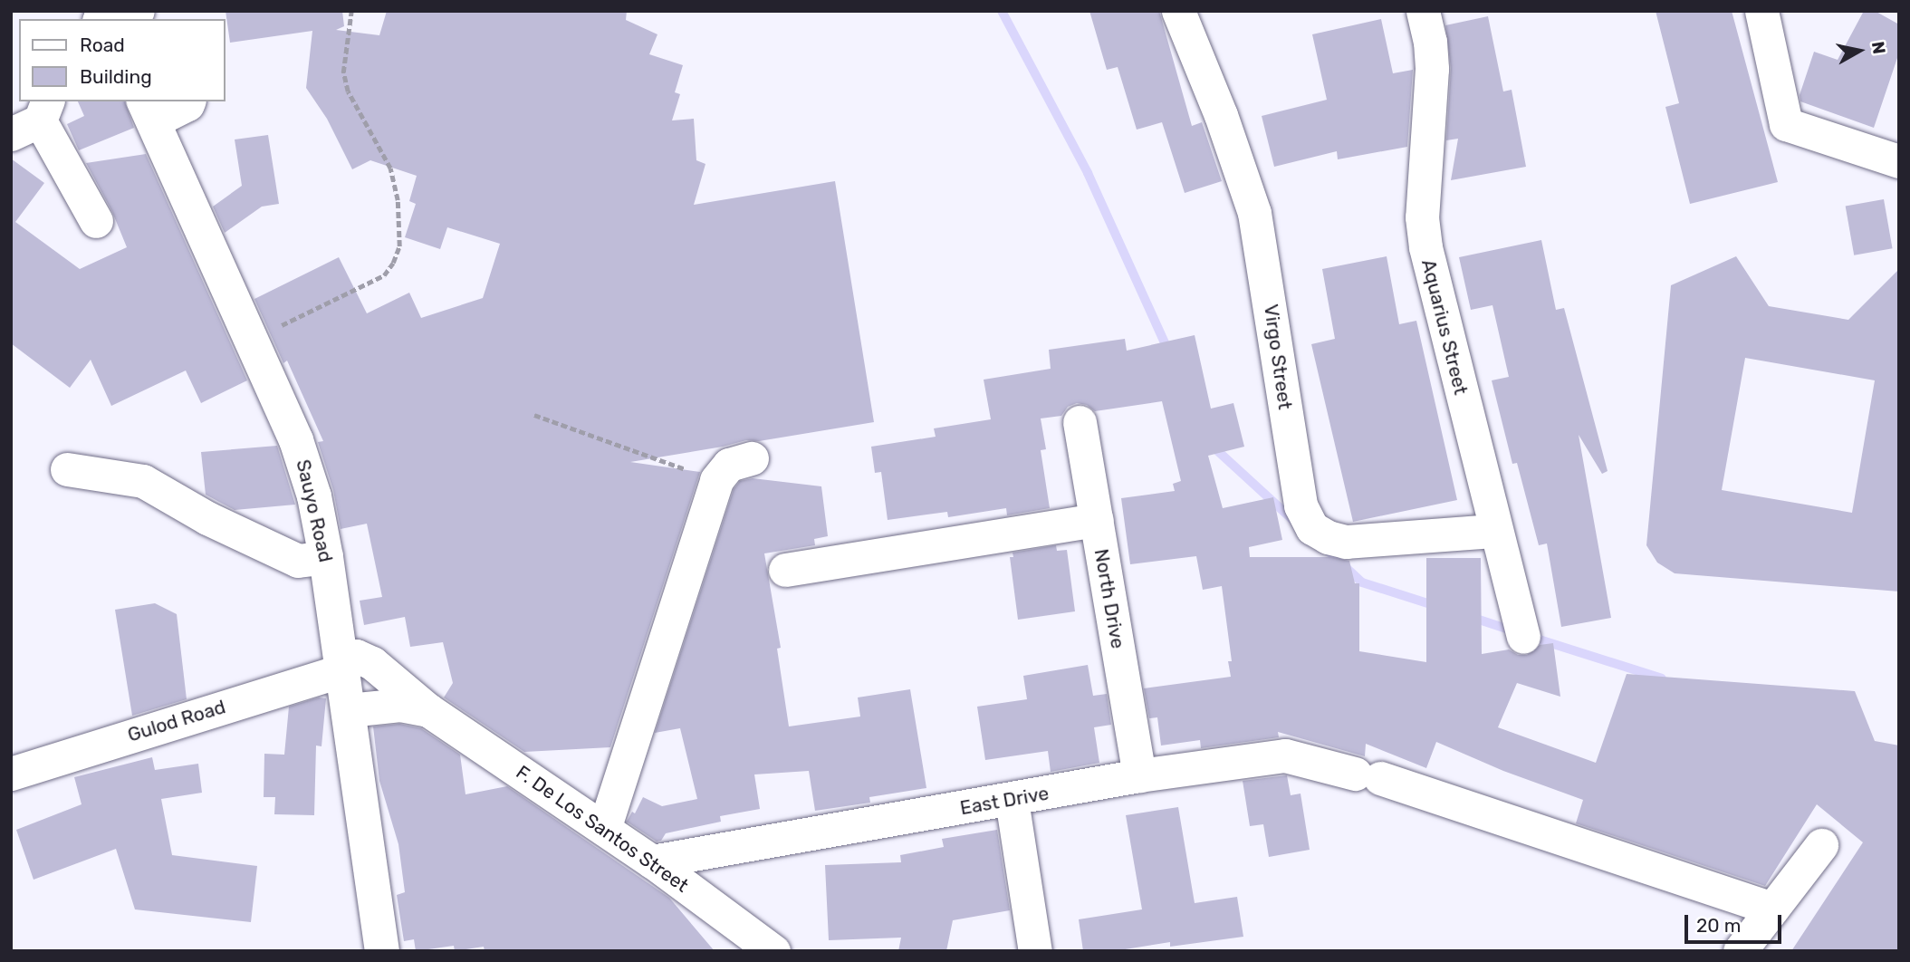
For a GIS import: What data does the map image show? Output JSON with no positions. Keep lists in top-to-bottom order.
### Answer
{
  "streets": {
    "main road": ["Sauyo Road"],
    "street": [
      "Aquarius Street",
      "Virgo Street",
      "North Drive",
      "Gulod Road",
      "East Drive",
      "F. De Los Santos Street"
    ]
  },
  "crossings": [
    ["Aquarius Street", "Virgo Street"],
    ["Sauyo Road", "Gulod Road"],
    ["Sauyo Road", "F. De Los Santos Street"],
    ["North Drive", "East Drive"],
    ["Gulod Road", "F. De Los Santos Street"],
    ["East Drive", "F. De Los Santos Street"]
  ],
  "legend": ["Road", "Building"],
  "scale_bar": "20 m",
  "north": "right"
}
